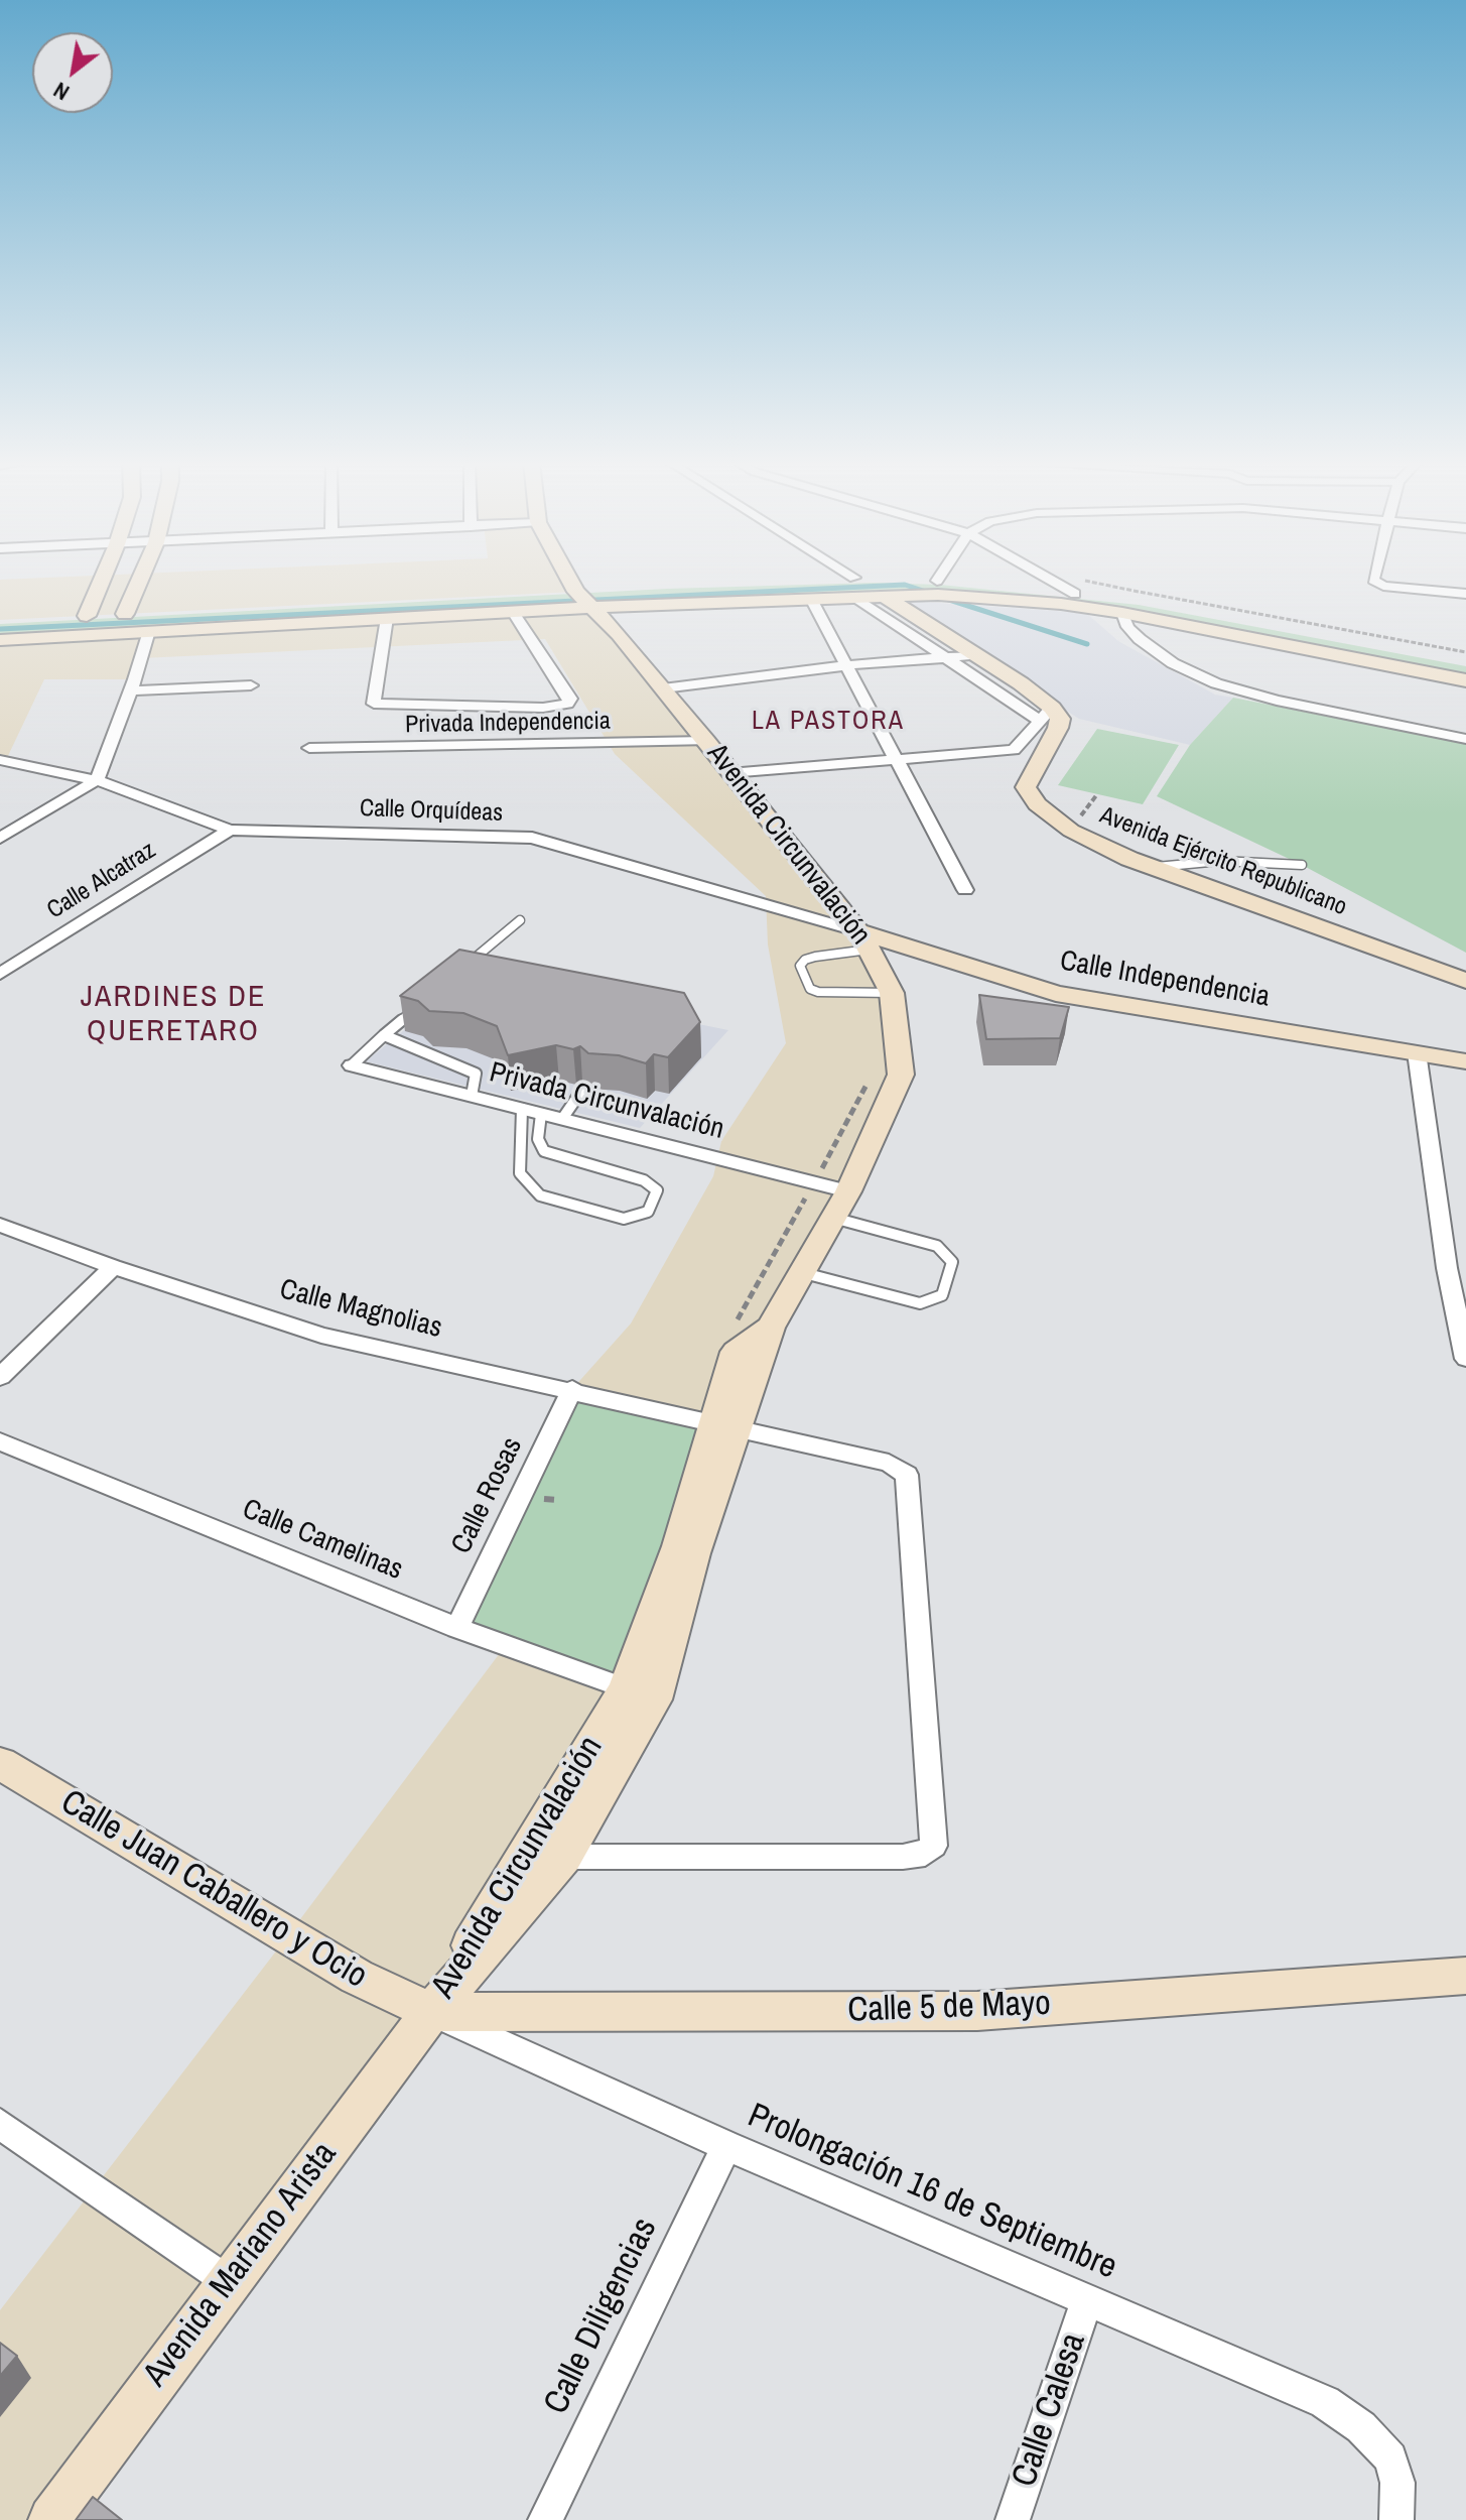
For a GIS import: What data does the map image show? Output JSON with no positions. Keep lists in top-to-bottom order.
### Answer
{
  "streets": {
    "street": [
      "Privada Independencia",
      "Calle Orquídeas",
      "Avenida Circunvalación",
      "Avenida Ejército Republicano",
      "Calle Alcatraz",
      "Calle Independencia",
      "Privada Circunvalación",
      "Calle Magnolias",
      "Calle Rosas",
      "Calle Camelinas",
      "Calle Juan Caballero y Ocio",
      "Calle 5 de Mayo",
      "Prolongación 16 de Septiembre",
      "Avenida Mariano Arista",
      "Calle Diligencias",
      "Calle Calesa"
    ]
  },
  "crossings": [
    ["Privada Independencia", "Avenida Circunvalación"],
    ["Calle Orquídeas", "Avenida Circunvalación"],
    ["Calle Orquídeas", "Calle Alcatraz"],
    ["Calle Orquídeas", "Calle Independencia"],
    ["Avenida Circunvalación", "Calle Independencia"],
    ["Avenida Circunvalación", "Privada Circunvalación"],
    ["Avenida Circunvalación", "Calle Magnolias"],
    ["Avenida Circunvalación", "Calle Camelinas"],
    ["Avenida Circunvalación", "Calle Juan Caballero y Ocio"],
    ["Avenida Circunvalación", "Calle 5 de Mayo"],
    ["Avenida Circunvalación", "Prolongación 16 de Septiembre"],
    ["Avenida Circunvalación", "Avenida Mariano Arista"],
    ["Calle Magnolias", "Calle Rosas"],
    ["Calle Rosas", "Calle Camelinas"],
    ["Calle Juan Caballero y Ocio", "Calle 5 de Mayo"],
    ["Calle Juan Caballero y Ocio", "Prolongación 16 de Septiembre"],
    ["Calle Juan Caballero y Ocio", "Avenida Mariano Arista"],
    ["Calle 5 de Mayo", "Prolongación 16 de Septiembre"],
    ["Calle 5 de Mayo", "Avenida Mariano Arista"],
    ["Prolongación 16 de Septiembre", "Avenida Mariano Arista"],
    ["Prolongación 16 de Septiembre", "Calle Diligencias"],
    ["Prolongación 16 de Septiembre", "Calle Calesa"]
  ],
  "districts": ["LA PASTORA", "JARDINES DE QUERETARO"],
  "north": "bottom left"
}
